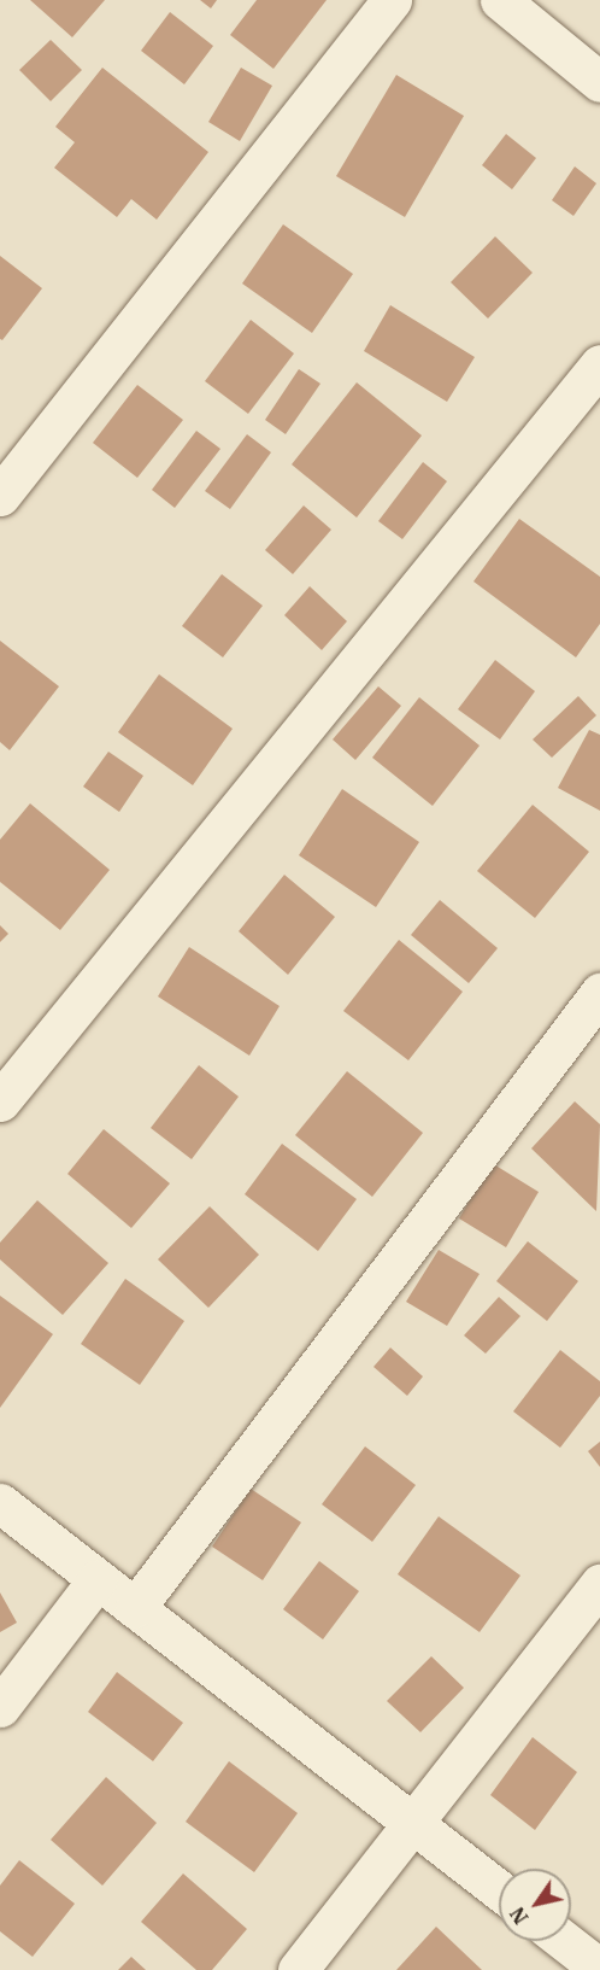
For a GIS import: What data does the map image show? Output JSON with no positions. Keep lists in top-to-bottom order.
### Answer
{
  "north": "bottom left"
}
